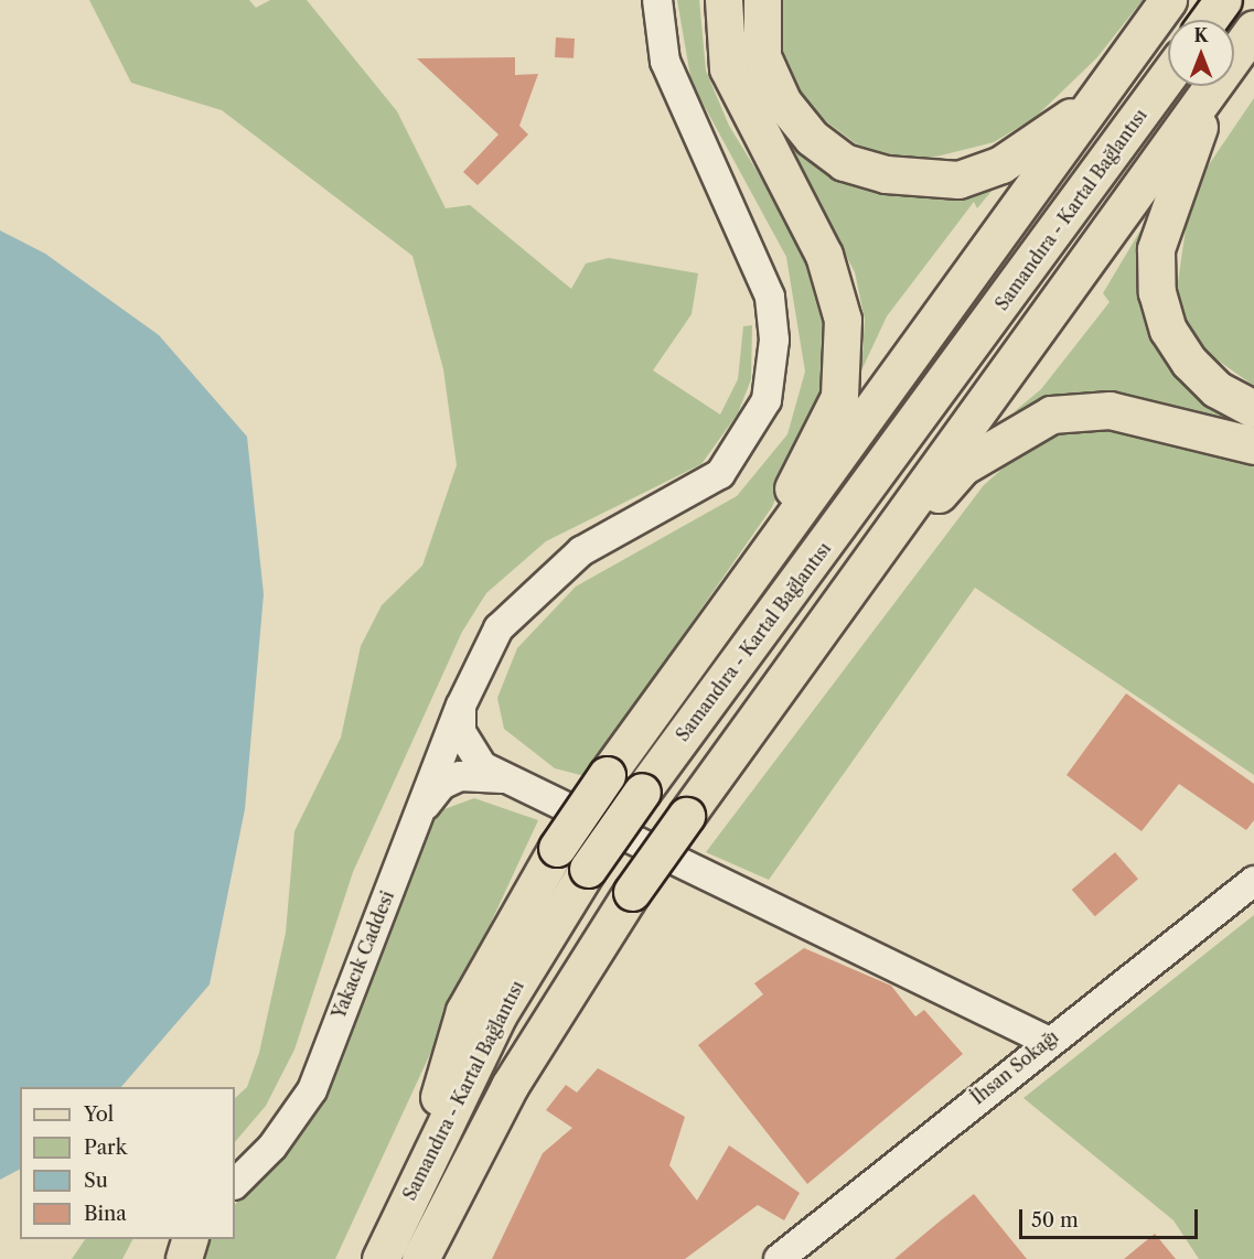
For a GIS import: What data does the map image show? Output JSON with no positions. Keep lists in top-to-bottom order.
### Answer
{
  "streets": {
    "highway": ["Samandıra - Kartal Bağlantısı"],
    "street": ["Yakacık Caddesi", "İhsan Sokağı"]
  },
  "legend": [
    "Yol",
    "Park",
    "Su",
    "Bina"
  ],
  "scale_bar": "50 m",
  "north": "top"
}
